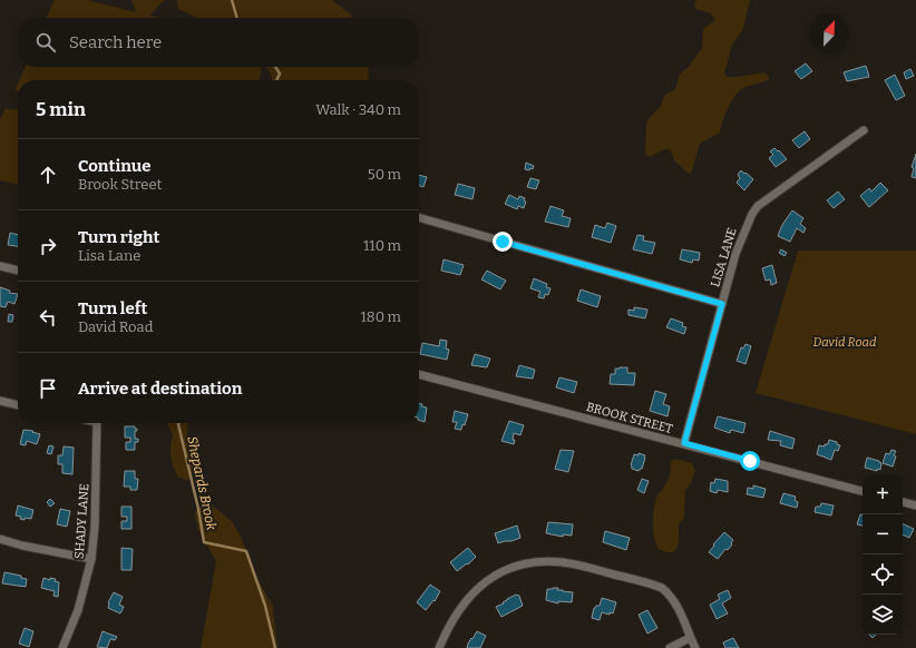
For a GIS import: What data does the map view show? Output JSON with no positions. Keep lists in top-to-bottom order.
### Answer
{
  "streets": {
    "street": ["LISA LANE", "BROOK STREET", "SHADY LANE"]
  },
  "crossings": [
    ["LISA LANE", "BROOK STREET"]
  ],
  "water": ["Shepards Brook"],
  "parks": ["David Road"],
  "north": "top right",
  "page": {
    "search": "Search here",
    "heading": ["5 min", "Walk · 340 m"],
    "list": [
      ["Continue", "Brook Street", "50 m"],
      ["Turn right", "Lisa Lane", "110 m"],
      ["Turn left", "David Road", "180 m"],
      "Arrive at destination"
    ],
    "map_buttons": ["+", "−"]
  }
}
